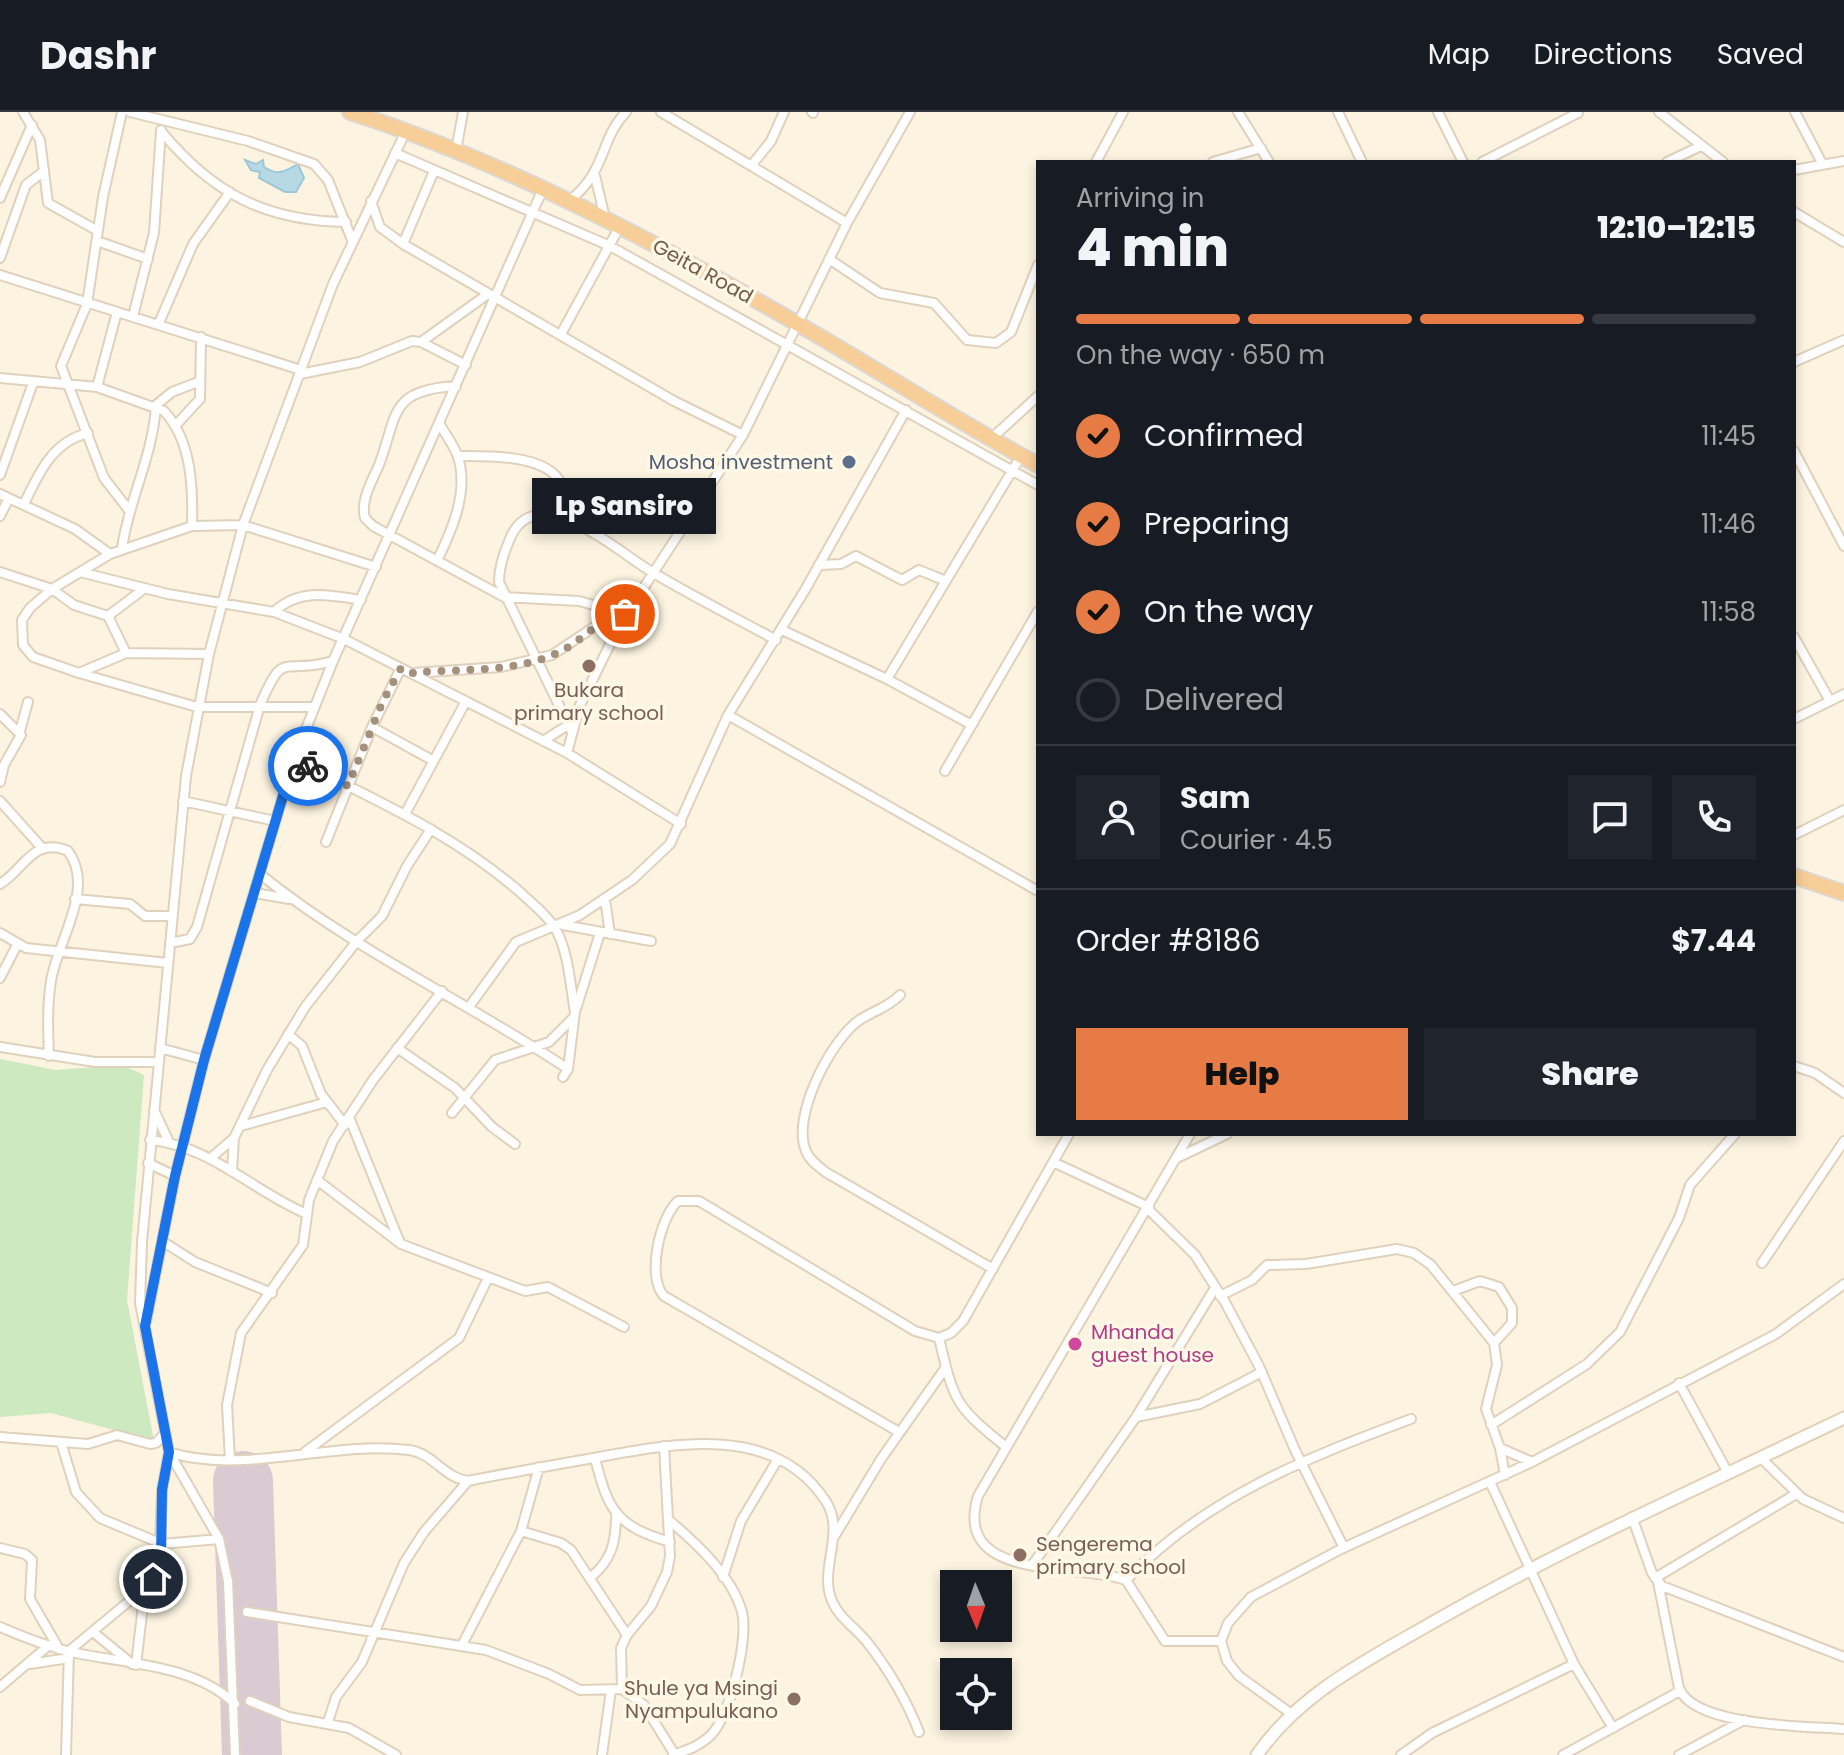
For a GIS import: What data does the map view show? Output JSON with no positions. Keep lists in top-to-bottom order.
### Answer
{
  "streets": {
    "highway": ["Geita Road"]
  },
  "places": [
    "Mosha investment",
    "Lp Sansiro",
    "Bukara primary school",
    "Mhanda guest house",
    "Sengerema primary school",
    "Shule ya Msingi Nyampulukano"
  ],
  "north": "bottom",
  "page": {
    "header": "Dashr",
    "nav": ["Map", "Directions", "Saved"],
    "heading": ["4 min", "Arriving in", "12:10–12:15"],
    "panel": [
      "Sam",
      "Courier · 4.5",
      "Order #8186",
      "$7.44"
    ],
    "bar": "On the way · 650 m",
    "list": [
      ["Confirmed", "11:45"],
      ["Preparing", "11:46"],
      ["On the way", "11:58"],
      "Delivered"
    ],
    "bubble": "Lp Sansiro",
    "buttons": ["Help", "Share"]
  }
}
